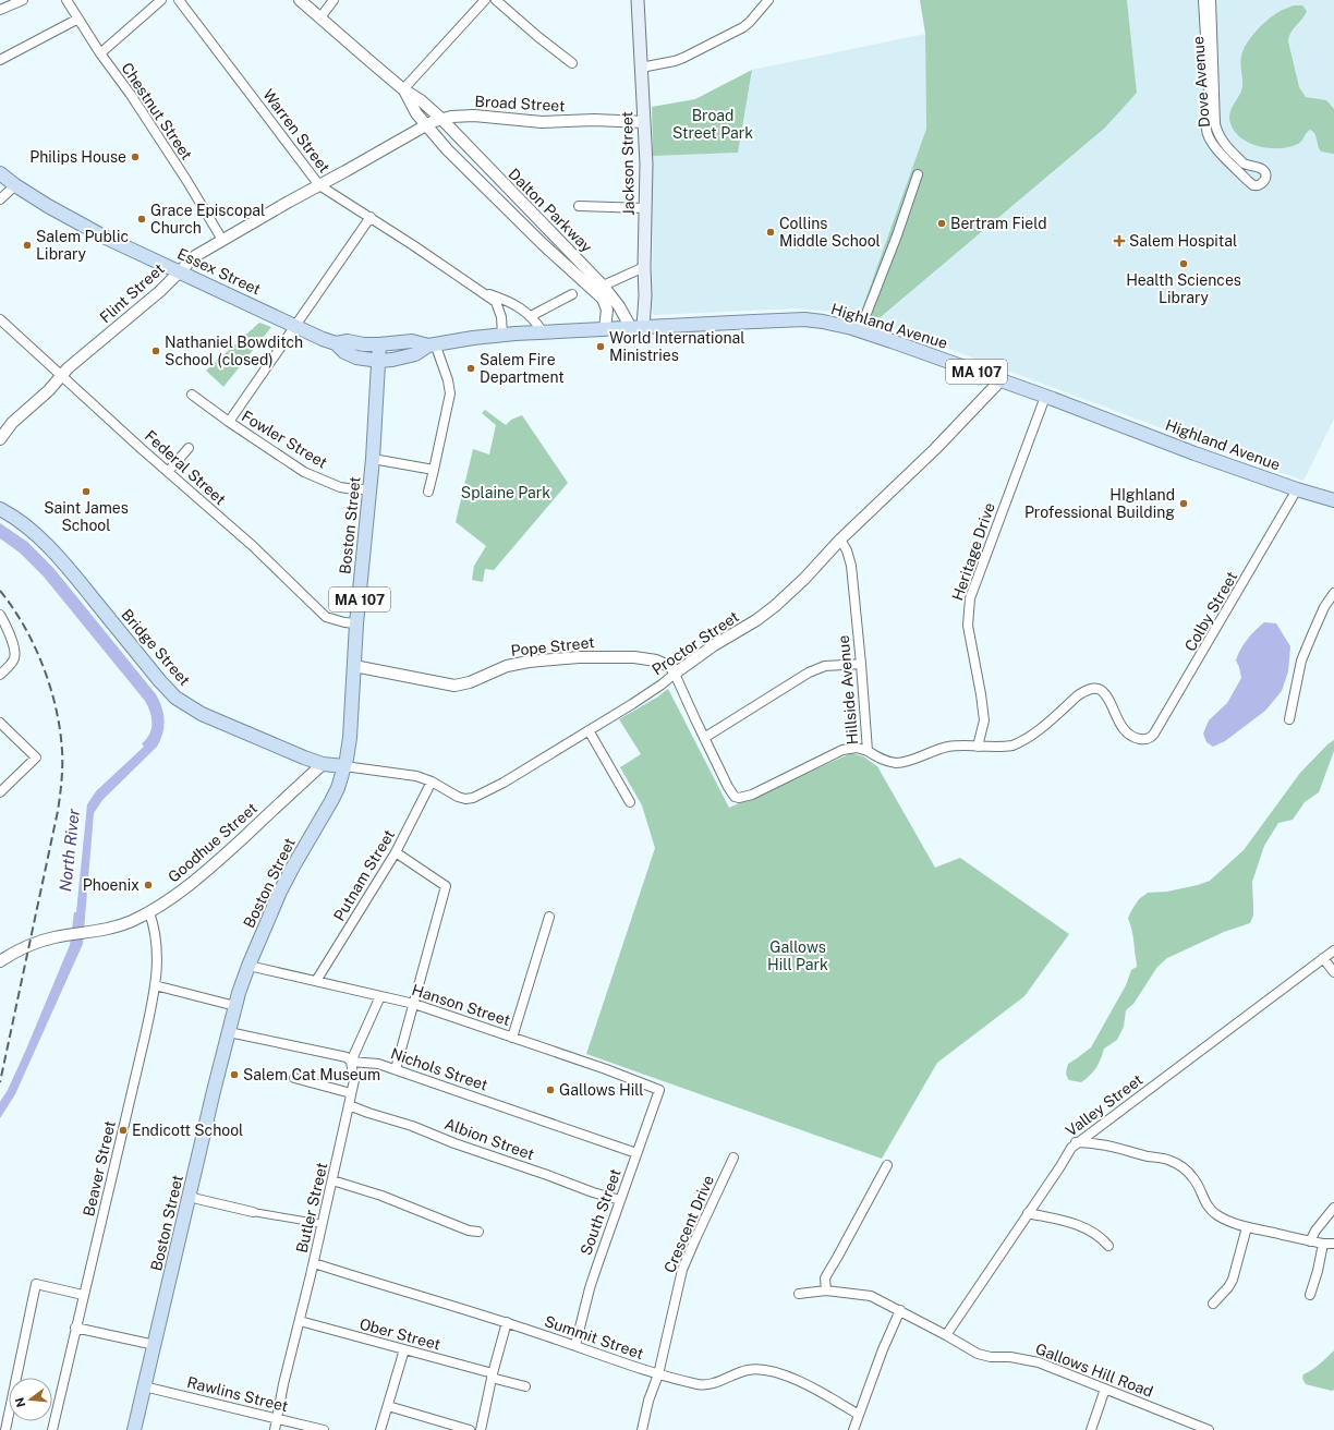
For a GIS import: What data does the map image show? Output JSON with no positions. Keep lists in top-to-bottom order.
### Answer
{
  "streets": {
    "main road": [
      "Jackson Street",
      "Essex Street",
      "Highland Avenue",
      "MA 107",
      "Boston Street",
      "Bridge Street"
    ],
    "street": [
      "Dove Avenue",
      "Broad Street",
      "Chestnut Street",
      "Warren Street",
      "Dalton Parkway",
      "Flint Street",
      "Fowler Street",
      "Federal Street",
      "Heritage Drive",
      "Colby Street",
      "Proctor Street",
      "Pope Street",
      "Hillside Avenue",
      "Goodhue Street",
      "Putnam Street",
      "Hanson Street",
      "Nichols Street",
      "Valley Street",
      "Albion Street",
      "Beaver Street",
      "Butler Street",
      "South Street",
      "Crescent Drive",
      "Ober Street",
      "Summit Street",
      "Gallows Hill Road",
      "Rawlins Street"
    ]
  },
  "crossings": [
    ["Broad Street", "Jackson Street"],
    ["Broad Street", "Dalton Parkway"],
    ["Broad Street", "Flint Street"],
    ["Chestnut Street", "Flint Street"],
    ["Warren Street", "Essex Street"],
    ["Warren Street", "Flint Street"],
    ["Warren Street", "Highland Avenue"],
    ["Jackson Street", "Dalton Parkway"],
    ["Jackson Street", "Highland Avenue"],
    ["Dalton Parkway", "Flint Street"],
    ["Dalton Parkway", "Highland Avenue"],
    ["Essex Street", "Flint Street"],
    ["Essex Street", "Highland Avenue"],
    ["Essex Street", "Boston Street"],
    ["Flint Street", "Federal Street"],
    ["Highland Avenue", "Heritage Drive"],
    ["Highland Avenue", "Colby Street"],
    ["Highland Avenue", "Proctor Street"],
    ["Fowler Street", "Boston Street"],
    ["Federal Street", "Boston Street"],
    ["Boston Street", "Proctor Street"],
    ["Boston Street", "Pope Street"],
    ["Boston Street", "Bridge Street"],
    ["Boston Street", "Hanson Street"],
    ["Boston Street", "Nichols Street"],
    ["Boston Street", "Rawlins Street"],
    ["Heritage Drive", "Hillside Avenue"],
    ["Colby Street", "Hillside Avenue"],
    ["Proctor Street", "Pope Street"],
    ["Proctor Street", "Bridge Street"],
    ["Proctor Street", "Hillside Avenue"],
    ["Proctor Street", "Putnam Street"],
    ["Bridge Street", "Goodhue Street"],
    ["Goodhue Street", "Beaver Street"],
    ["Putnam Street", "Hanson Street"],
    ["Hanson Street", "South Street"],
    ["Nichols Street", "Butler Street"],
    ["Nichols Street", "South Street"],
    ["Valley Street", "Gallows Hill Road"],
    ["Albion Street", "Butler Street"],
    ["Albion Street", "South Street"],
    ["Butler Street", "Ober Street"],
    ["Butler Street", "Summit Street"],
    ["Butler Street", "Rawlins Street"],
    ["South Street", "Summit Street"],
    ["Crescent Drive", "Summit Street"]
  ],
  "water": ["North River"],
  "parks": ["Broad Street Park", "Splaine Park", "Gallows Hill Park"],
  "places": {
    "other": [
      "Philips House",
      "Grace Episcopal Church",
      "Bertram Field",
      "Collins Middle School",
      "Salem Public Library",
      "Health Sciences Library",
      "World International Ministries",
      "Nathaniel Bowditch School (closed)",
      "Salem Fire Department",
      "Saint James School",
      "HIghland Professional Building",
      "Phoenix",
      "Salem Cat Museum",
      "Gallows Hill",
      "Endicott School"
    ],
    "health": ["Salem Hospital"]
  },
  "north": "left"
}
